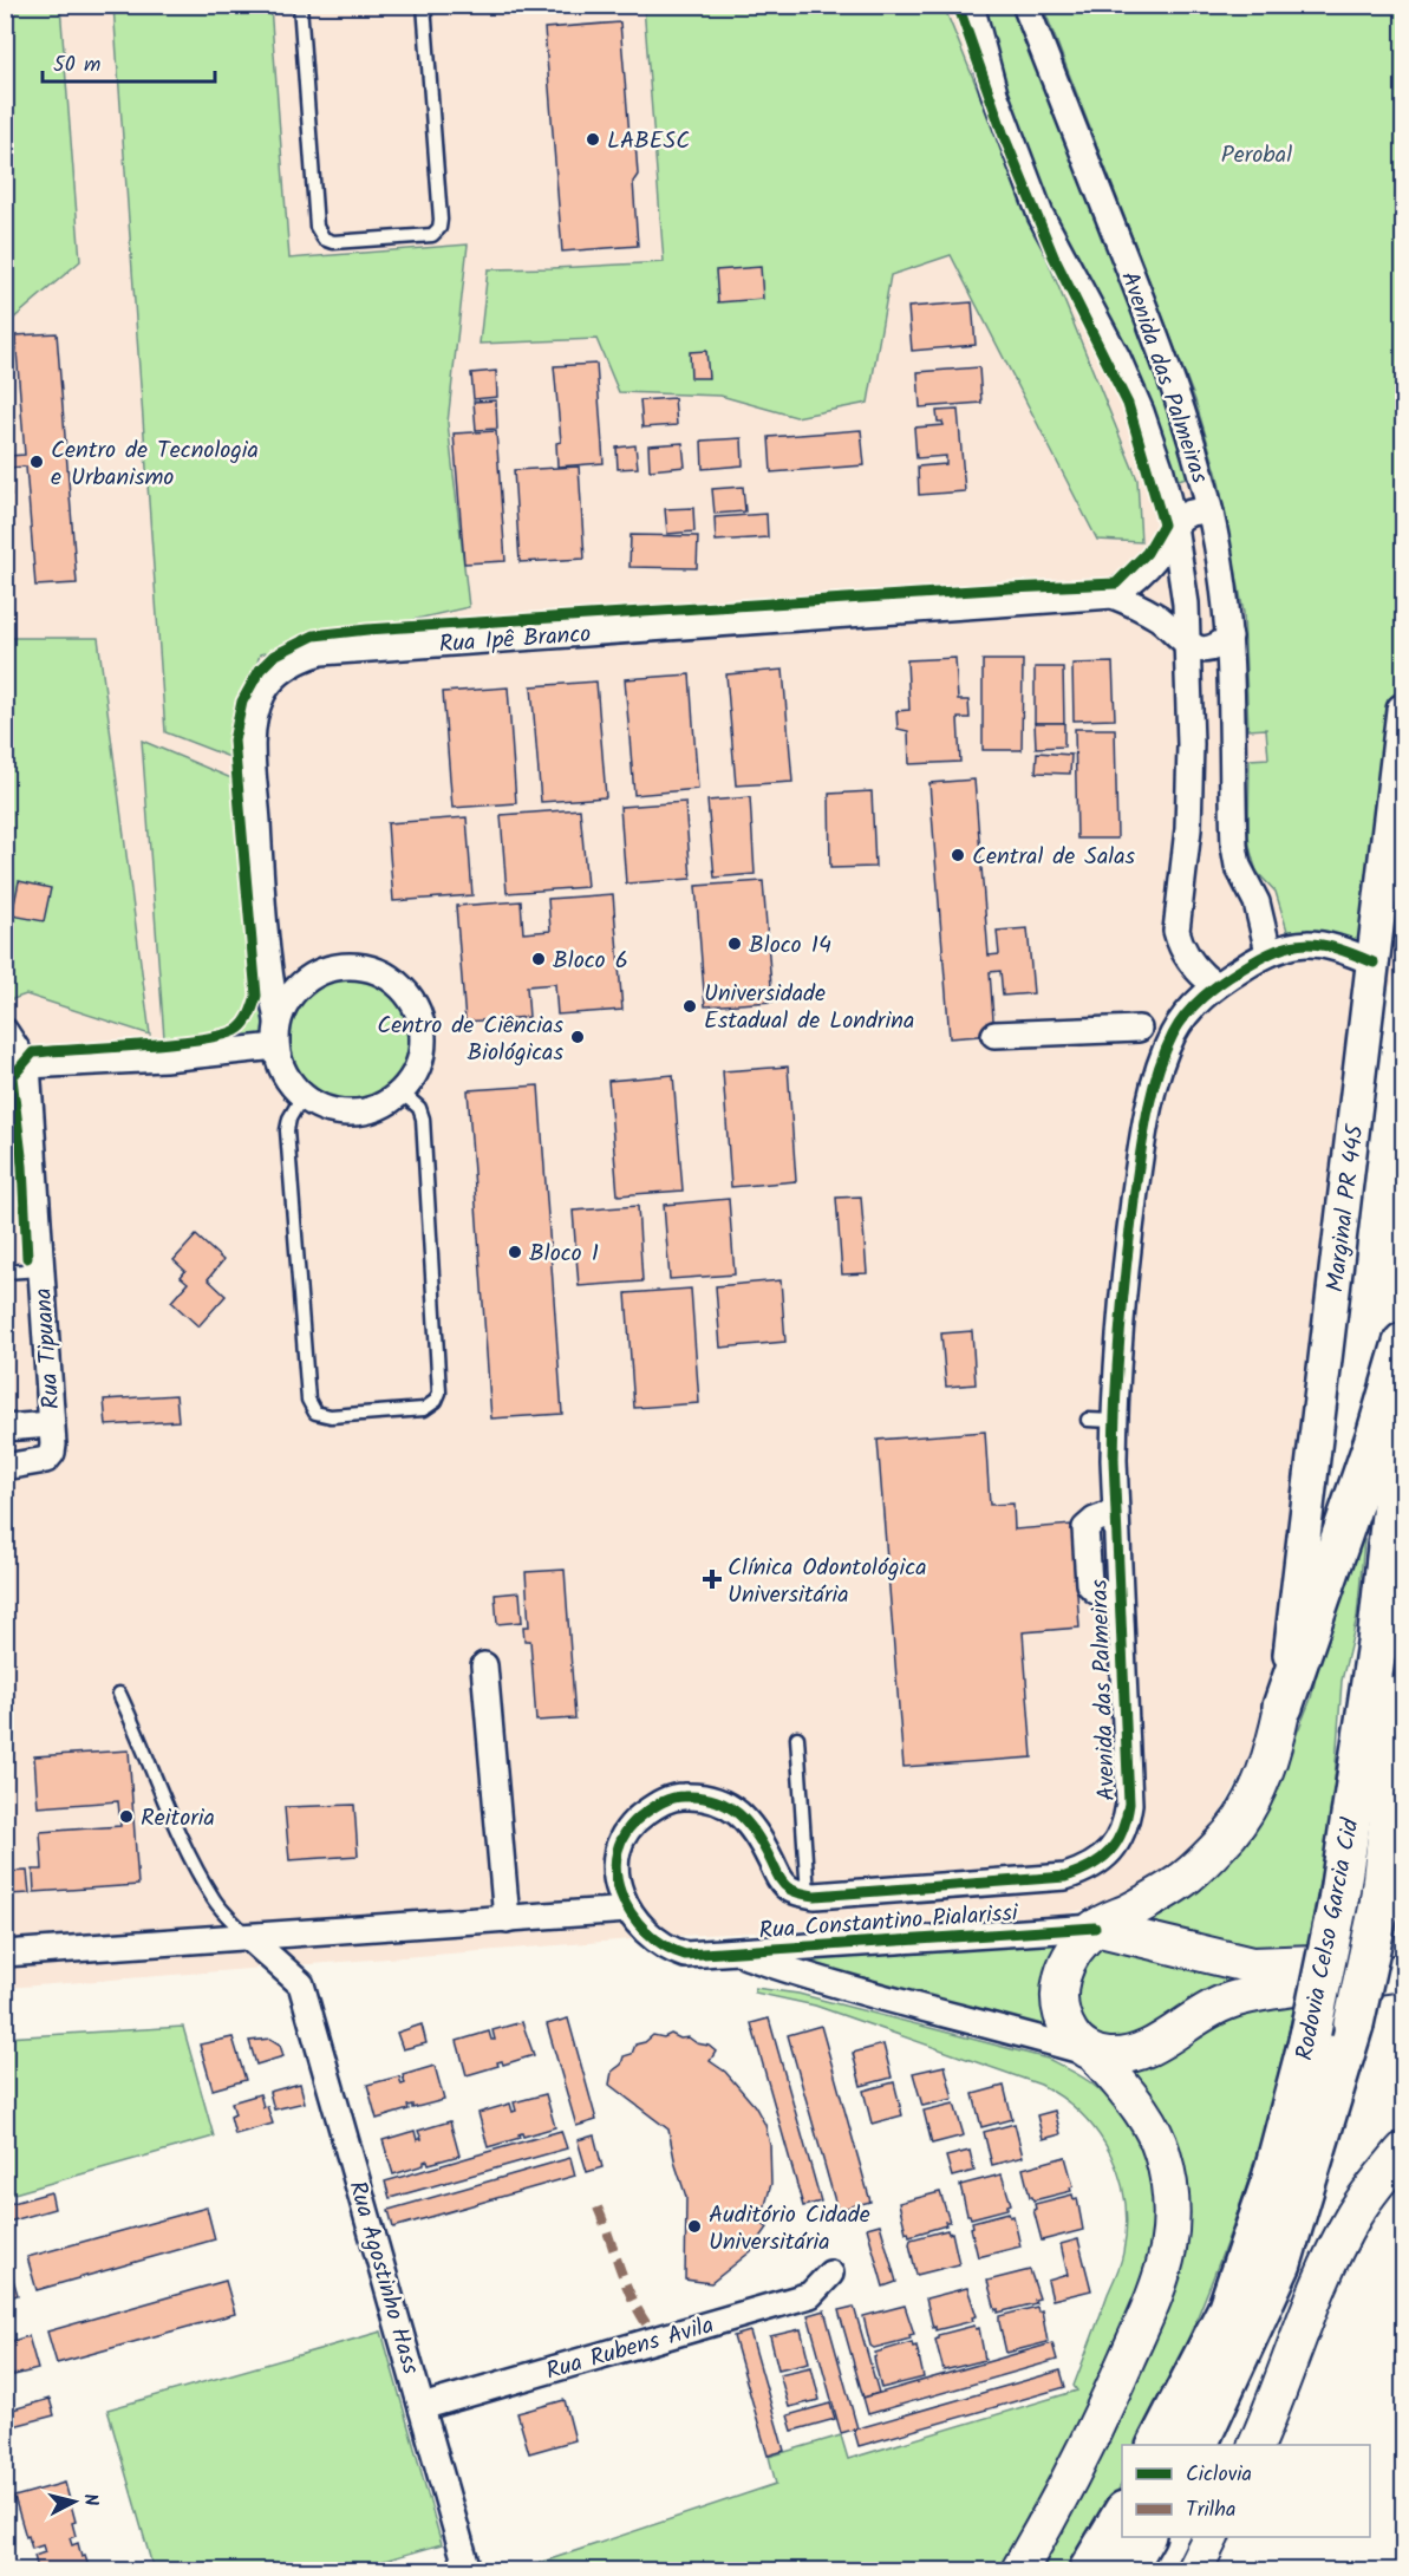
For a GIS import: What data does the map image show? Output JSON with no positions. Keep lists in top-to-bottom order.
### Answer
{
  "streets": {
    "highway": ["Rodovia Celso Garcia Cid"],
    "street": [
      "Avenida das Palmeiras",
      "Rua Ipê Branco",
      "Marginal PR 445",
      "Rua Tipuana",
      "Rua Constantino Pialarissi",
      "Rua Agostinho Hass",
      "Rua Rubens Avila"
    ]
  },
  "crossings": [
    ["Rua Agostinho Hass", "Rua Rubens Avila"]
  ],
  "parks": ["Perobal"],
  "places": {
    "other": [
      "LABESC",
      "Centro de Tecnologia e Urbanismo",
      "Central de Salas",
      "Bloco 14",
      "Bloco 6",
      "Universidade Estadual de Londrina",
      "Centro de Ciências Biológicas",
      "Bloco 1",
      "Reitoria",
      "Auditório Cidade Universitária"
    ],
    "health": ["Clínica Odontológica Universitária"]
  },
  "legend": ["Ciclovia", "Trilha"],
  "scale_bar": "50 m",
  "north": "right"
}
